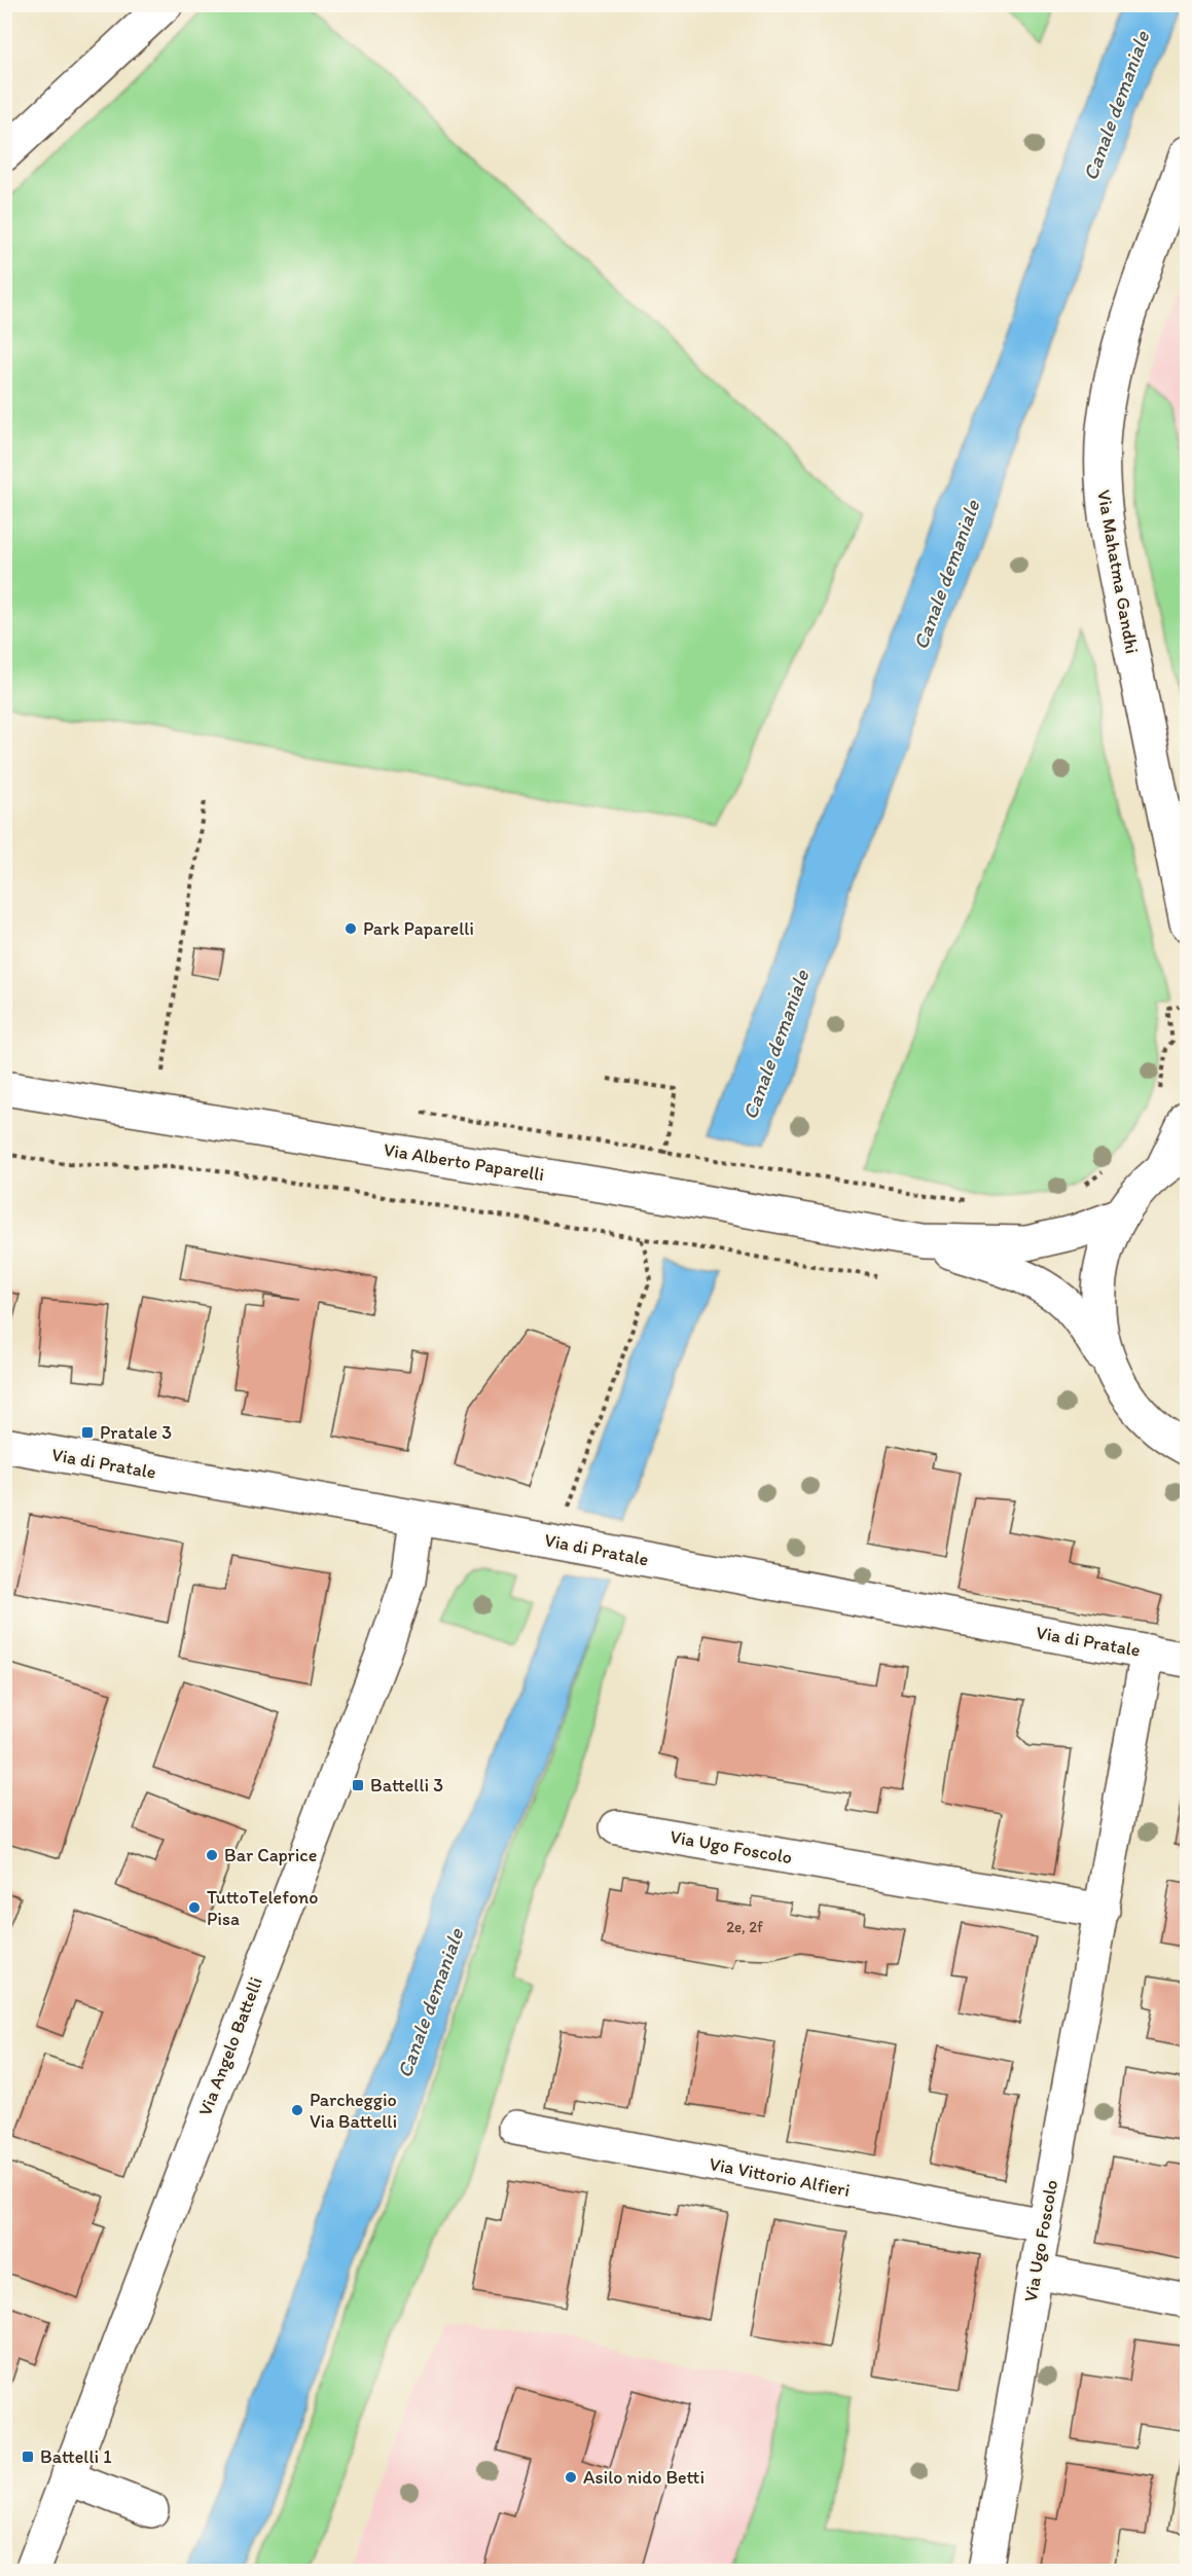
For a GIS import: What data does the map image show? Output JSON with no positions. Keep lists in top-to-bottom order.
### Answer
{
  "streets": {
    "street": [
      "Via Mahatma Gandhi",
      "Via Alberto Paparelli",
      "Via di Pratale",
      "Via Ugo Foscolo",
      "Via Angelo Battelli",
      "Via Vittorio Alfieri"
    ]
  },
  "crossings": [
    ["Via di Pratale", "Via Ugo Foscolo"],
    ["Via di Pratale", "Via Angelo Battelli"],
    ["Via Ugo Foscolo", "Via Vittorio Alfieri"]
  ],
  "water": ["Canale demaniale"],
  "places": {
    "other": [
      "Park Paparelli",
      "Bar Caprice",
      "TuttoTelefono Pisa",
      "Parcheggio Via Battelli",
      "Asilo nido Betti"
    ],
    "transit": ["Pratale 3", "Battelli 3", "Battelli 1"]
  },
  "house_numbers": ["2e, 2f"]
}
